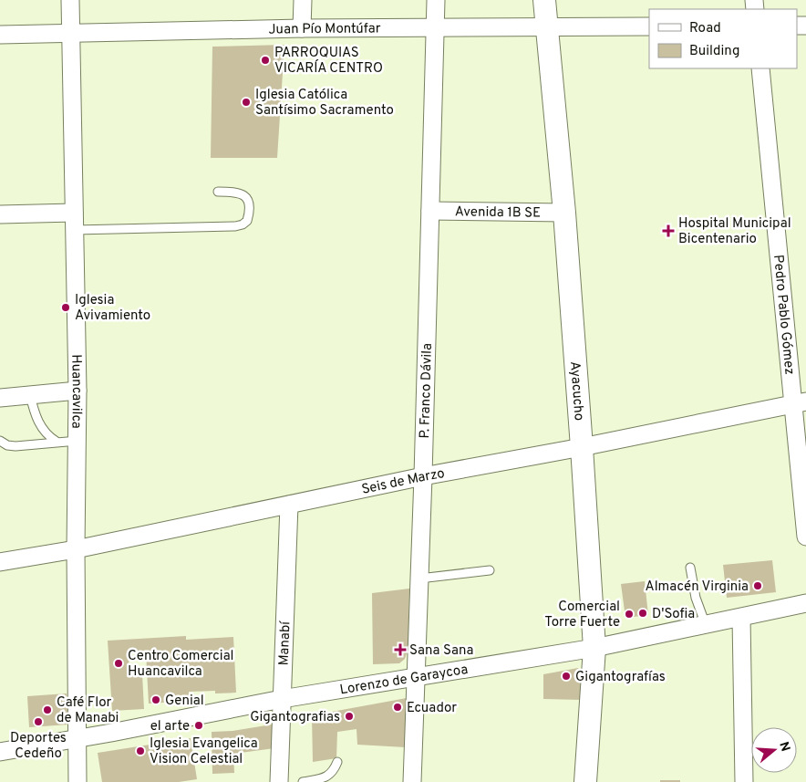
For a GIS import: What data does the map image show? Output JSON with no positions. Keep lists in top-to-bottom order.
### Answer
{
  "streets": {
    "street": [
      "Juan Pío Montúfar",
      "Avenida 1B SE",
      "Pedro Pablo Gómez",
      "Ayacucho",
      "Huancavilca",
      "P. Franco Dávila",
      "Seis de Marzo",
      "Manabí",
      "Lorenzo de Garaycoa"
    ]
  },
  "crossings": [
    ["Juan Pío Montúfar", "Ayacucho"],
    ["Juan Pío Montúfar", "Huancavilca"],
    ["Juan Pío Montúfar", "P. Franco Dávila"],
    ["Avenida 1B SE", "Ayacucho"],
    ["Avenida 1B SE", "P. Franco Dávila"],
    ["Pedro Pablo Gómez", "Seis de Marzo"],
    ["Ayacucho", "Seis de Marzo"],
    ["Ayacucho", "Lorenzo de Garaycoa"],
    ["Huancavilca", "Seis de Marzo"],
    ["Huancavilca", "Lorenzo de Garaycoa"],
    ["P. Franco Dávila", "Seis de Marzo"],
    ["P. Franco Dávila", "Lorenzo de Garaycoa"],
    ["Seis de Marzo", "Manabí"],
    ["Manabí", "Lorenzo de Garaycoa"]
  ],
  "places": {
    "other": [
      "PARROQUIAS VICARÍA CENTRO",
      "Iglesia Católica Santísimo Sacramento",
      "Iglesia Avivamiento",
      "Almacén Virginia",
      "D'Sofia",
      "Comercial Torre Fuerte",
      "Centro Comercial Huancavilca",
      "Gigantografías",
      "Genial",
      "Ecuador",
      "Café Flor de Manabi",
      "Gigantografias",
      "Deportes Cedeño",
      "el arte",
      "Iglesia Evangelica Vision Celestial"
    ],
    "health": ["Hospital Municipal Bicentenario", "Sana Sana"]
  },
  "legend": ["Road", "Building"],
  "north": "right"
}
